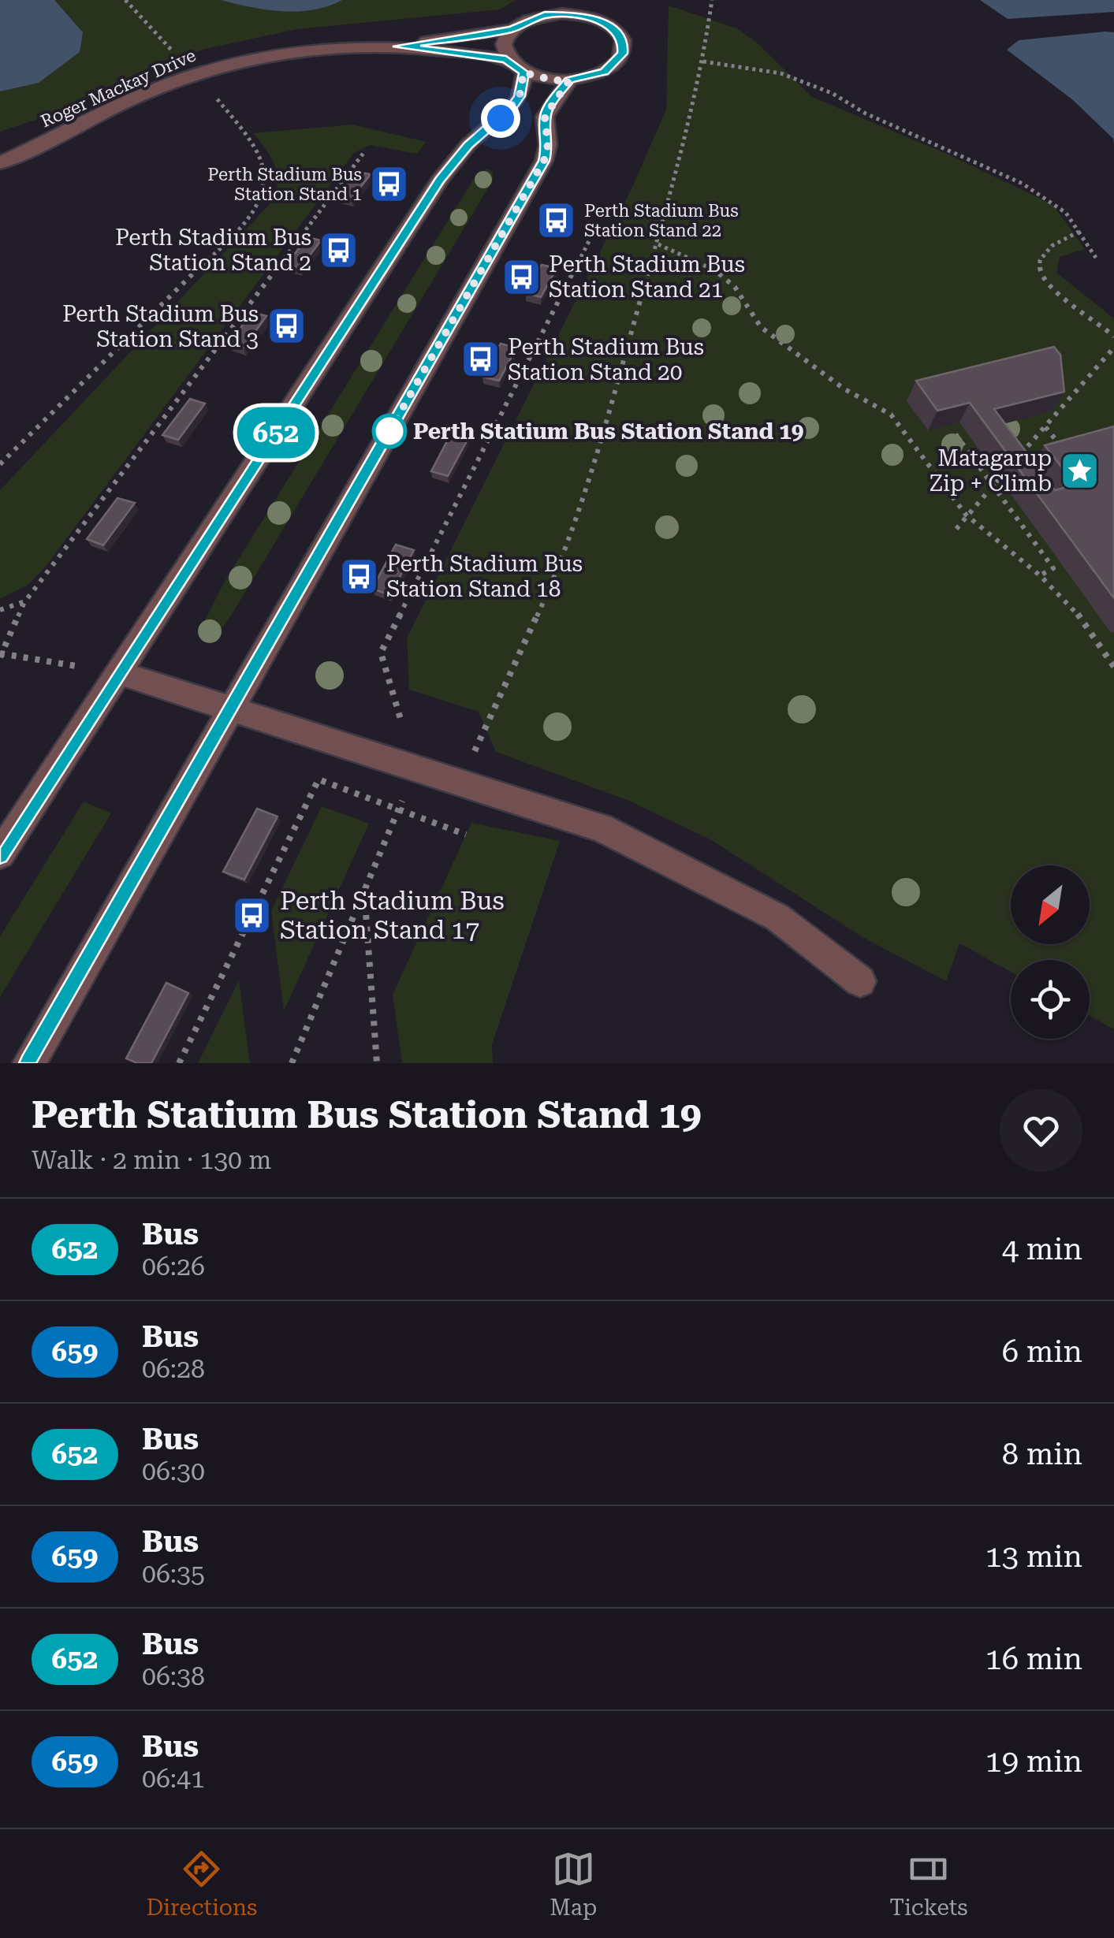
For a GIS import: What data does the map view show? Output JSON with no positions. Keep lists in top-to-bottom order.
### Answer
{
  "streets": {
    "street": ["Roger Mackay Drive"]
  },
  "places": {
    "bus stop": [
      "Perth Stadium Bus Station Stand 1",
      "Perth Stadium Bus Station Stand 22",
      "Perth Stadium Bus Station Stand 2",
      "Perth Stadium Bus Station Stand 21",
      "Perth Stadium Bus Station Stand 3",
      "Perth Stadium Bus Station Stand 20",
      "Perth Stadium Bus Station Stand 18",
      "Perth Stadium Bus Station Stand 17"
    ],
    "other": ["Perth Statium Bus Station Stand 19"],
    "place": ["Matagarup Zip + Climb"]
  },
  "lines": ["bus line 652"],
  "north": "bottom left",
  "page": {
    "on_map": "652",
    "heading": ["Perth Statium Bus Station Stand 19", "Walk · 2 min · 130 m"],
    "list": [
      {
        "mark": "652",
        "name": "Bus",
        "note": "06:26",
        "value": "4 min"
      },
      {
        "mark": "659",
        "name": "Bus",
        "note": "06:28",
        "value": "6 min"
      },
      {
        "mark": "652",
        "name": "Bus",
        "note": "06:30",
        "value": "8 min"
      },
      {
        "mark": "659",
        "name": "Bus",
        "note": "06:35",
        "value": "13 min"
      },
      {
        "mark": "652",
        "name": "Bus",
        "note": "06:38",
        "value": "16 min"
      },
      {
        "mark": "659",
        "name": "Bus",
        "note": "06:41",
        "value": "19 min"
      }
    ],
    "tabs": ["Directions", "Map", "Tickets"]
  }
}
